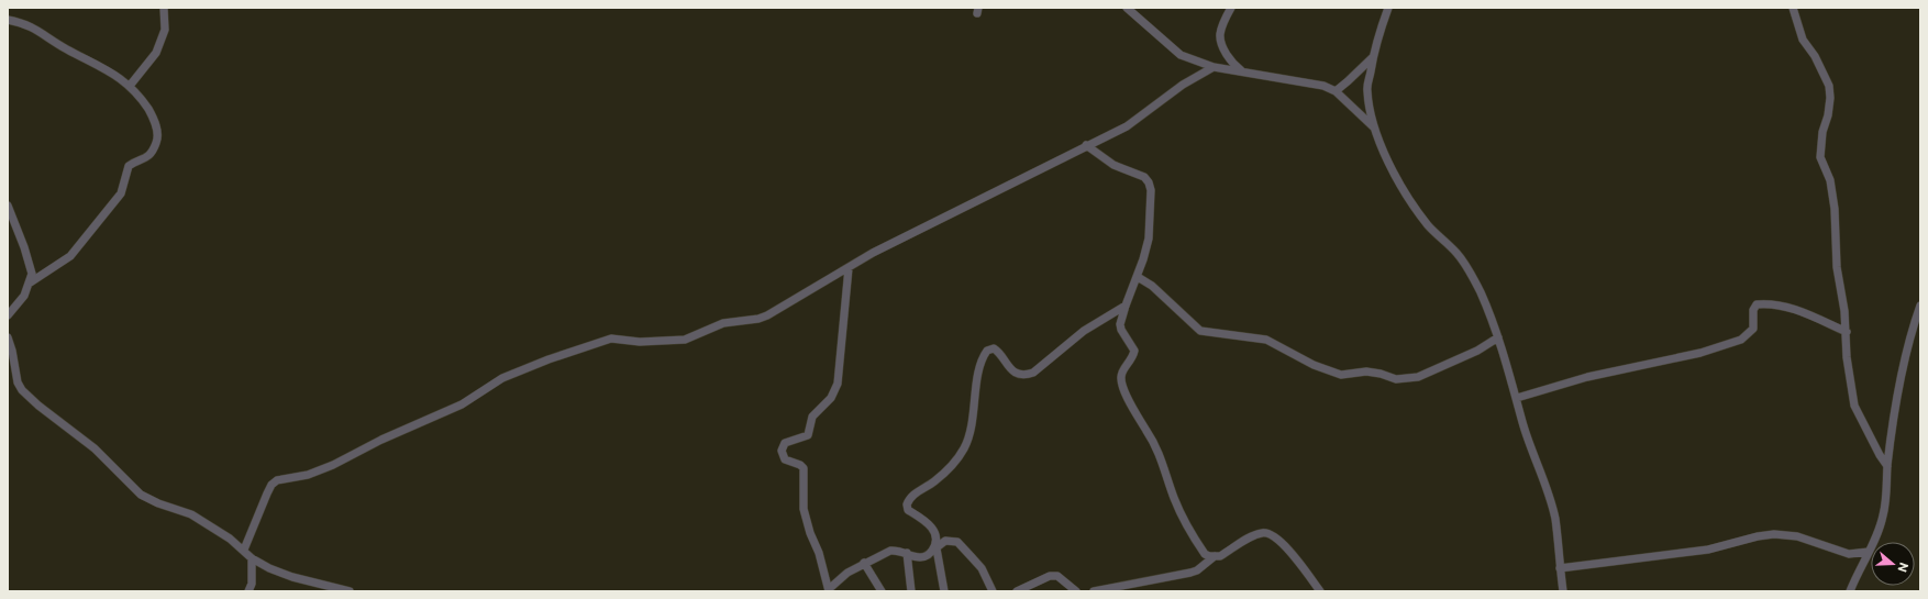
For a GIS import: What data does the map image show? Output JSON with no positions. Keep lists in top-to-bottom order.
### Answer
{
  "north": "right"
}
